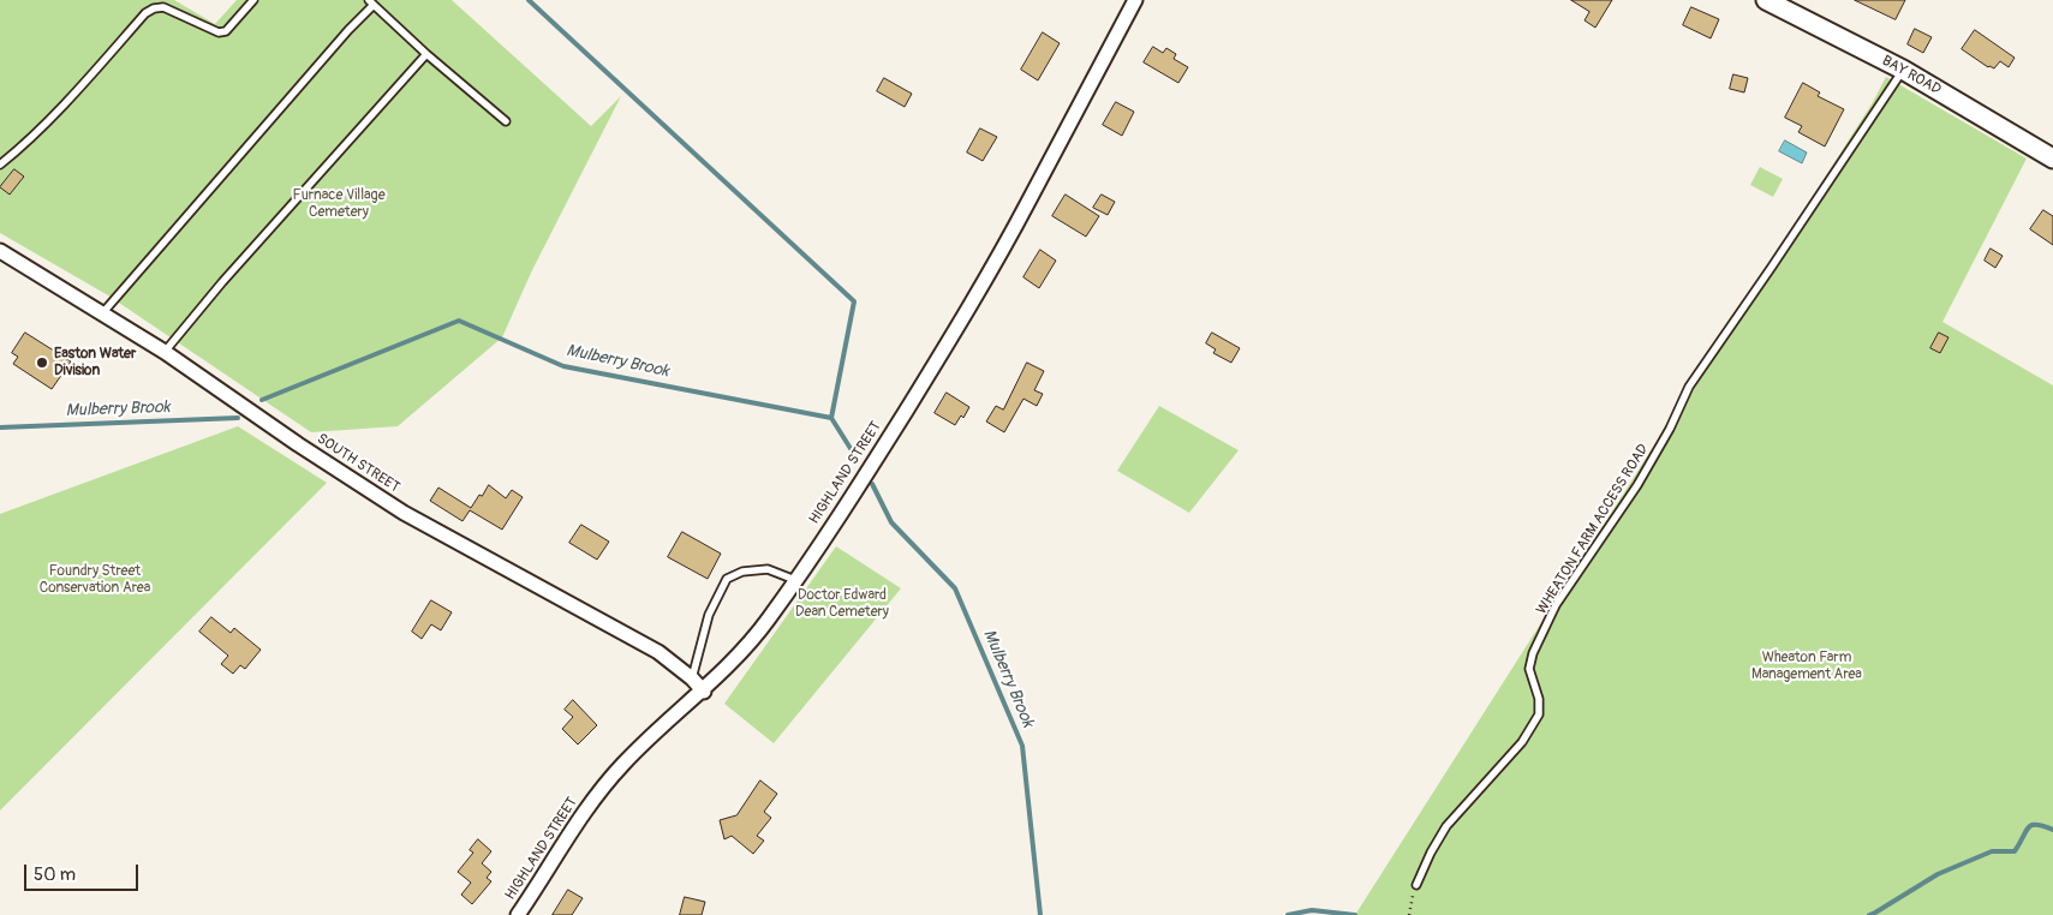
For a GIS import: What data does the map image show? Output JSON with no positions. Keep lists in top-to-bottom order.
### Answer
{
  "streets": {
    "main road": ["BAY ROAD"],
    "street": ["SOUTH STREET", "HIGHLAND STREET"],
    "lane": ["WHEATON FARM ACCESS ROAD"]
  },
  "crossings": [
    ["BAY ROAD", "WHEATON FARM ACCESS ROAD"],
    ["SOUTH STREET", "HIGHLAND STREET"]
  ],
  "water": ["Mulberry Brook"],
  "parks": [
    "Furnace Village Cemetery",
    "Foundry Street Conservation Area",
    "Doctor Edward Dean Cemetery",
    "Wheaton Farm Management Area"
  ],
  "places": ["Easton Water Division"],
  "scale_bar": "50 m"
}
